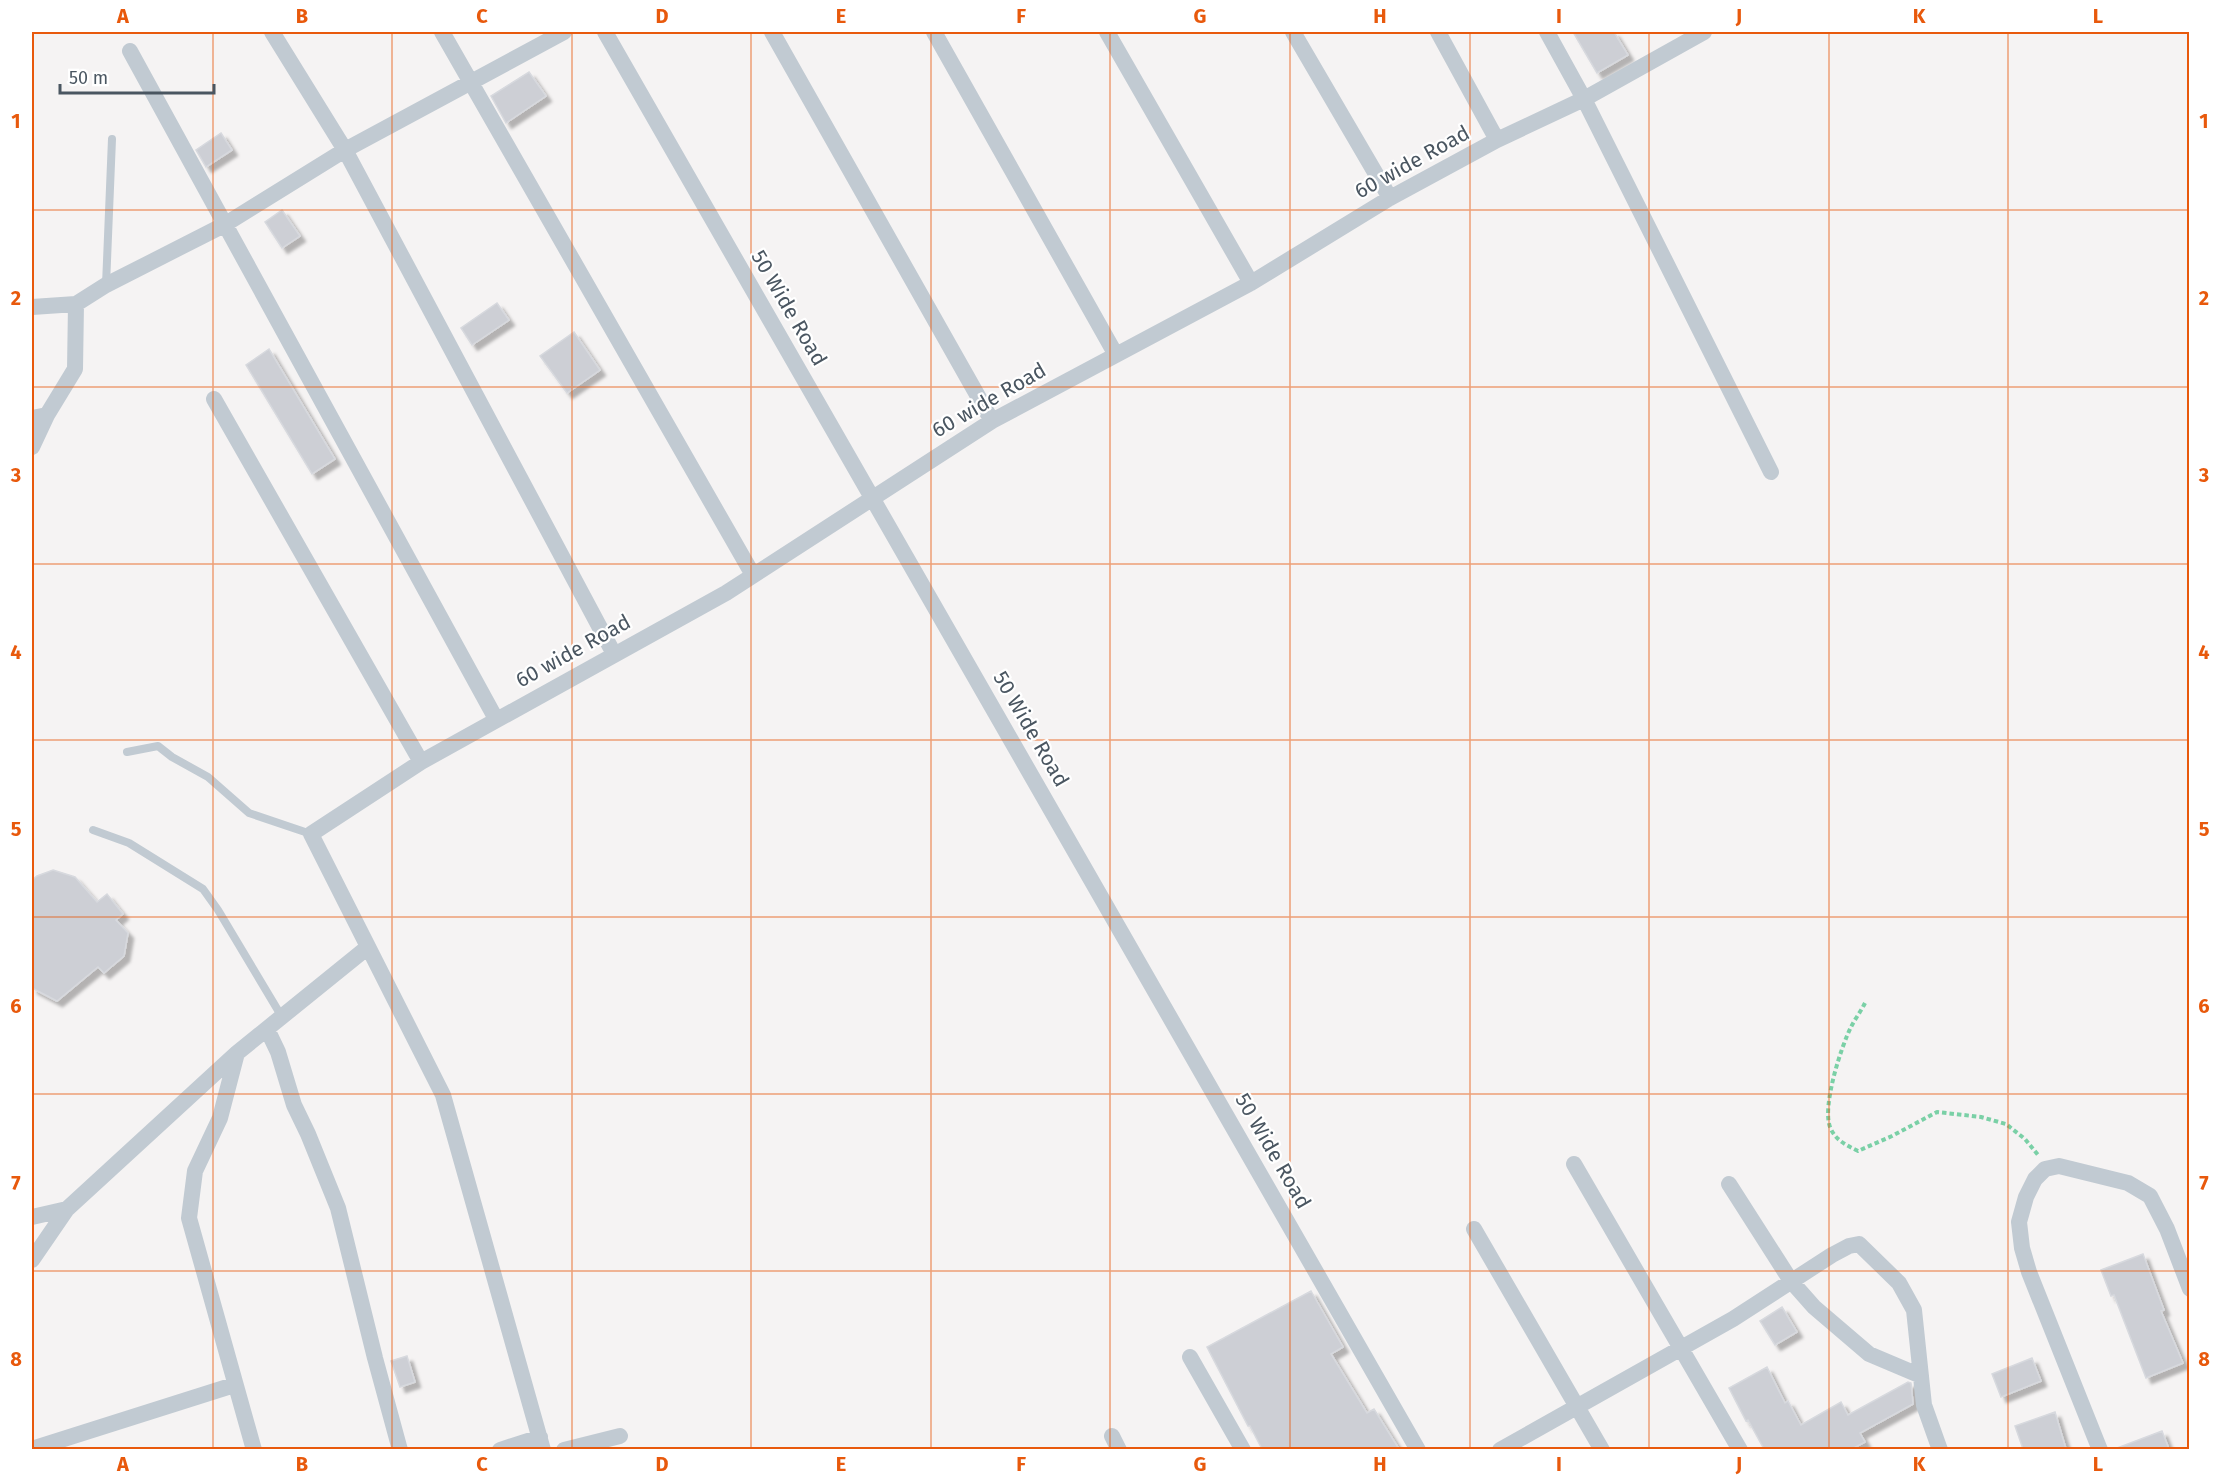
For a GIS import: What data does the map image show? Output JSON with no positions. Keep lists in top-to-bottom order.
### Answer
{
  "streets": {
    "street": ["60 wide Road", "50 Wide Road"]
  },
  "crossings": [
    ["60 wide Road", "50 Wide Road"]
  ],
  "scale_bar": "50 m",
  "grid": {
    "columns": [
      "A",
      "B",
      "C",
      "D",
      "E",
      "F",
      "G",
      "H",
      "I",
      "J",
      "K",
      "L"
    ],
    "rows": [
      "1",
      "2",
      "3",
      "4",
      "5",
      "6",
      "7",
      "8"
    ]
  }
}
